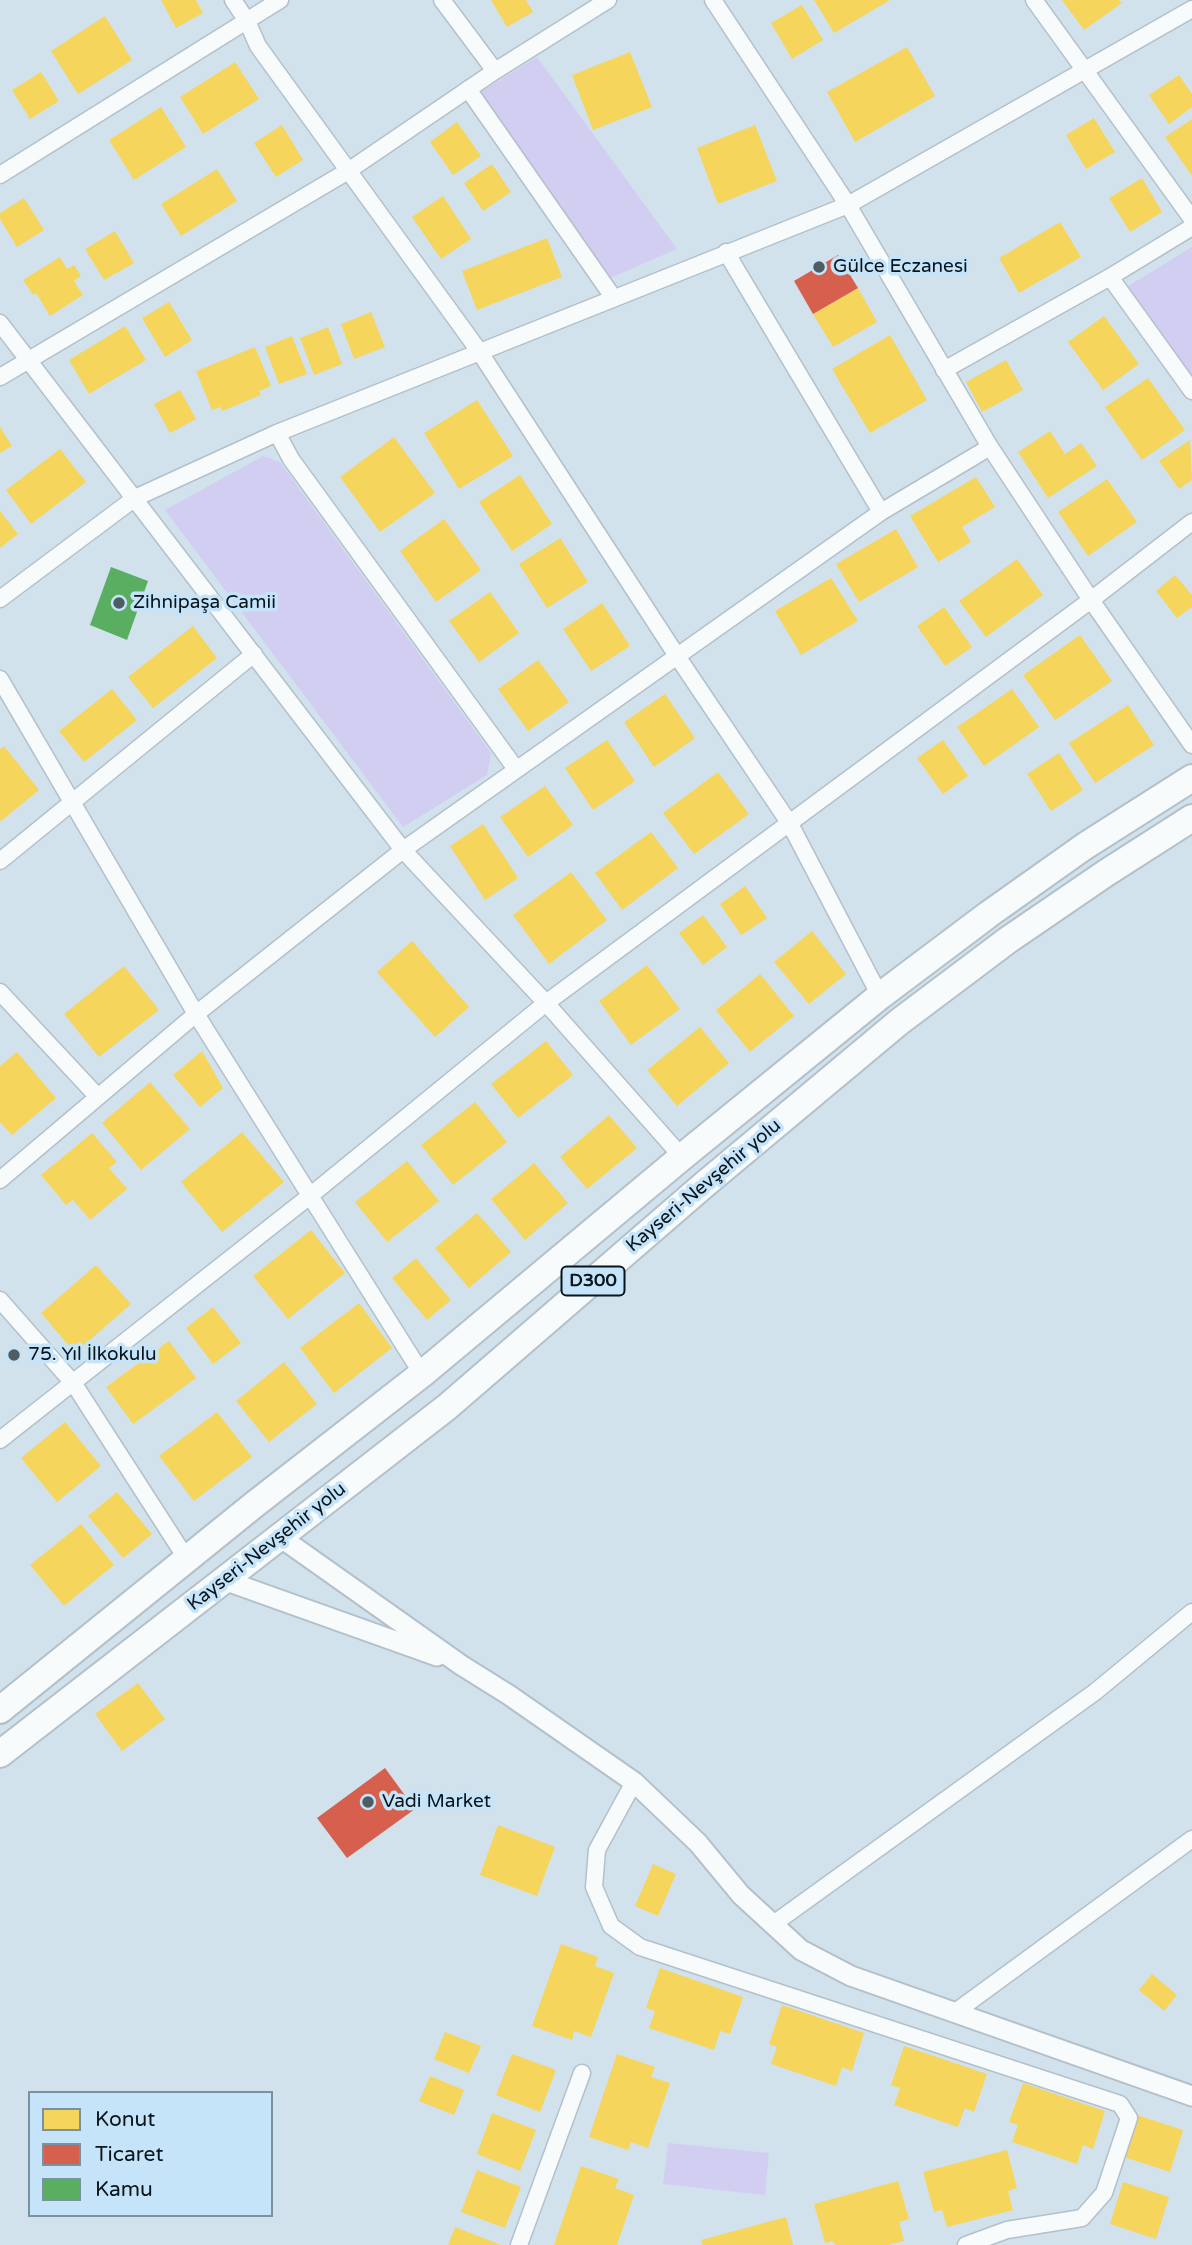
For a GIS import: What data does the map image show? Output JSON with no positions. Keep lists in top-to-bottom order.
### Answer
{
  "streets": {
    "highway": ["Kayseri-Nevşehir yolu", "D300"]
  },
  "places": [
    "Gülce Eczanesi",
    "Zihnipaşa Camii",
    "75. Yıl İlkokulu",
    "Vadi Market"
  ],
  "legend": ["Konut", "Ticaret", "Kamu"]
}
